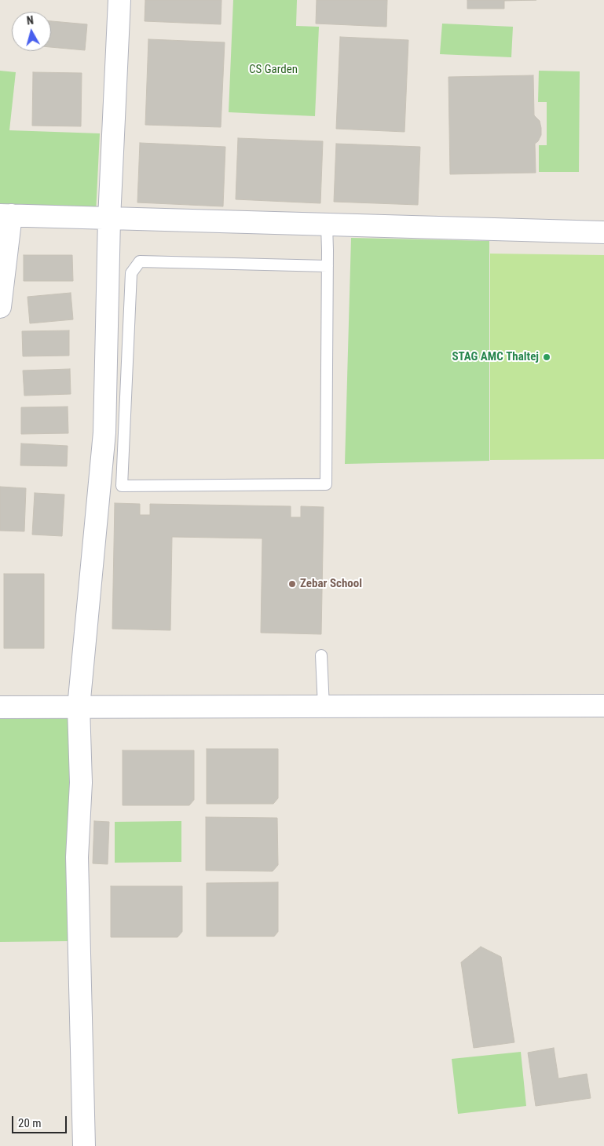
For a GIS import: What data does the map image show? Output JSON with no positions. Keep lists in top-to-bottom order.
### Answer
{
  "parks": ["CS Garden"],
  "places": ["STAG AMC Thaltej", "Zebar School"],
  "scale_bar": "20 m",
  "north": "top"
}
